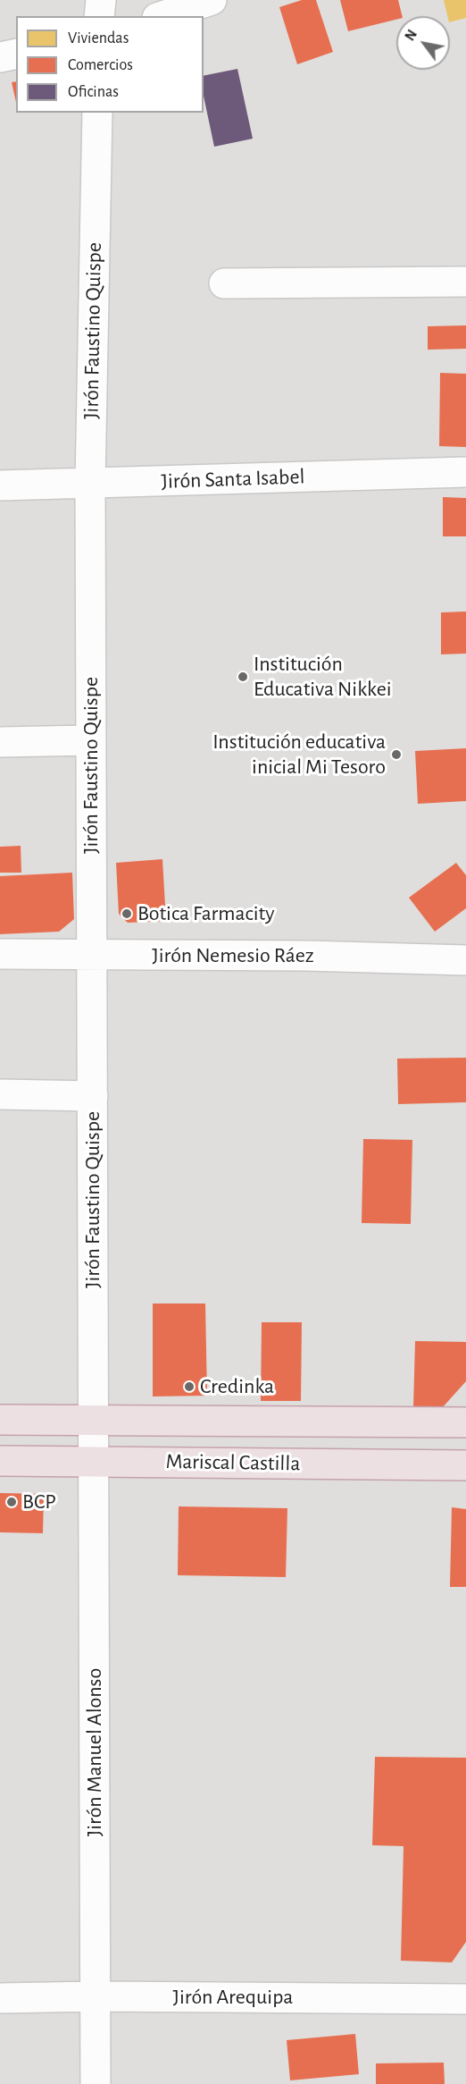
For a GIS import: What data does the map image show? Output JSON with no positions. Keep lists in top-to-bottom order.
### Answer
{
  "streets": {
    "highway": ["Mariscal Castilla"],
    "street": [
      "Jirón Faustino Quispe",
      "Jirón Santa Isabel",
      "Jirón Nemesio Ráez",
      "Jirón Manuel Alonso",
      "Jirón Arequipa"
    ]
  },
  "crossings": [
    ["Jirón Faustino Quispe", "Jirón Santa Isabel"],
    ["Jirón Faustino Quispe", "Jirón Nemesio Ráez"],
    ["Jirón Faustino Quispe", "Mariscal Castilla"],
    ["Jirón Faustino Quispe", "Jirón Manuel Alonso"],
    ["Mariscal Castilla", "Jirón Manuel Alonso"],
    ["Jirón Manuel Alonso", "Jirón Arequipa"]
  ],
  "places": [
    "Institución Educativa Nikkei",
    "Institución educativa inicial Mi Tesoro",
    "Botica Farmacity",
    "Credinka",
    "BCP"
  ],
  "legend": ["Viviendas", "Comercios", "Oficinas"],
  "north": "top left"
}
